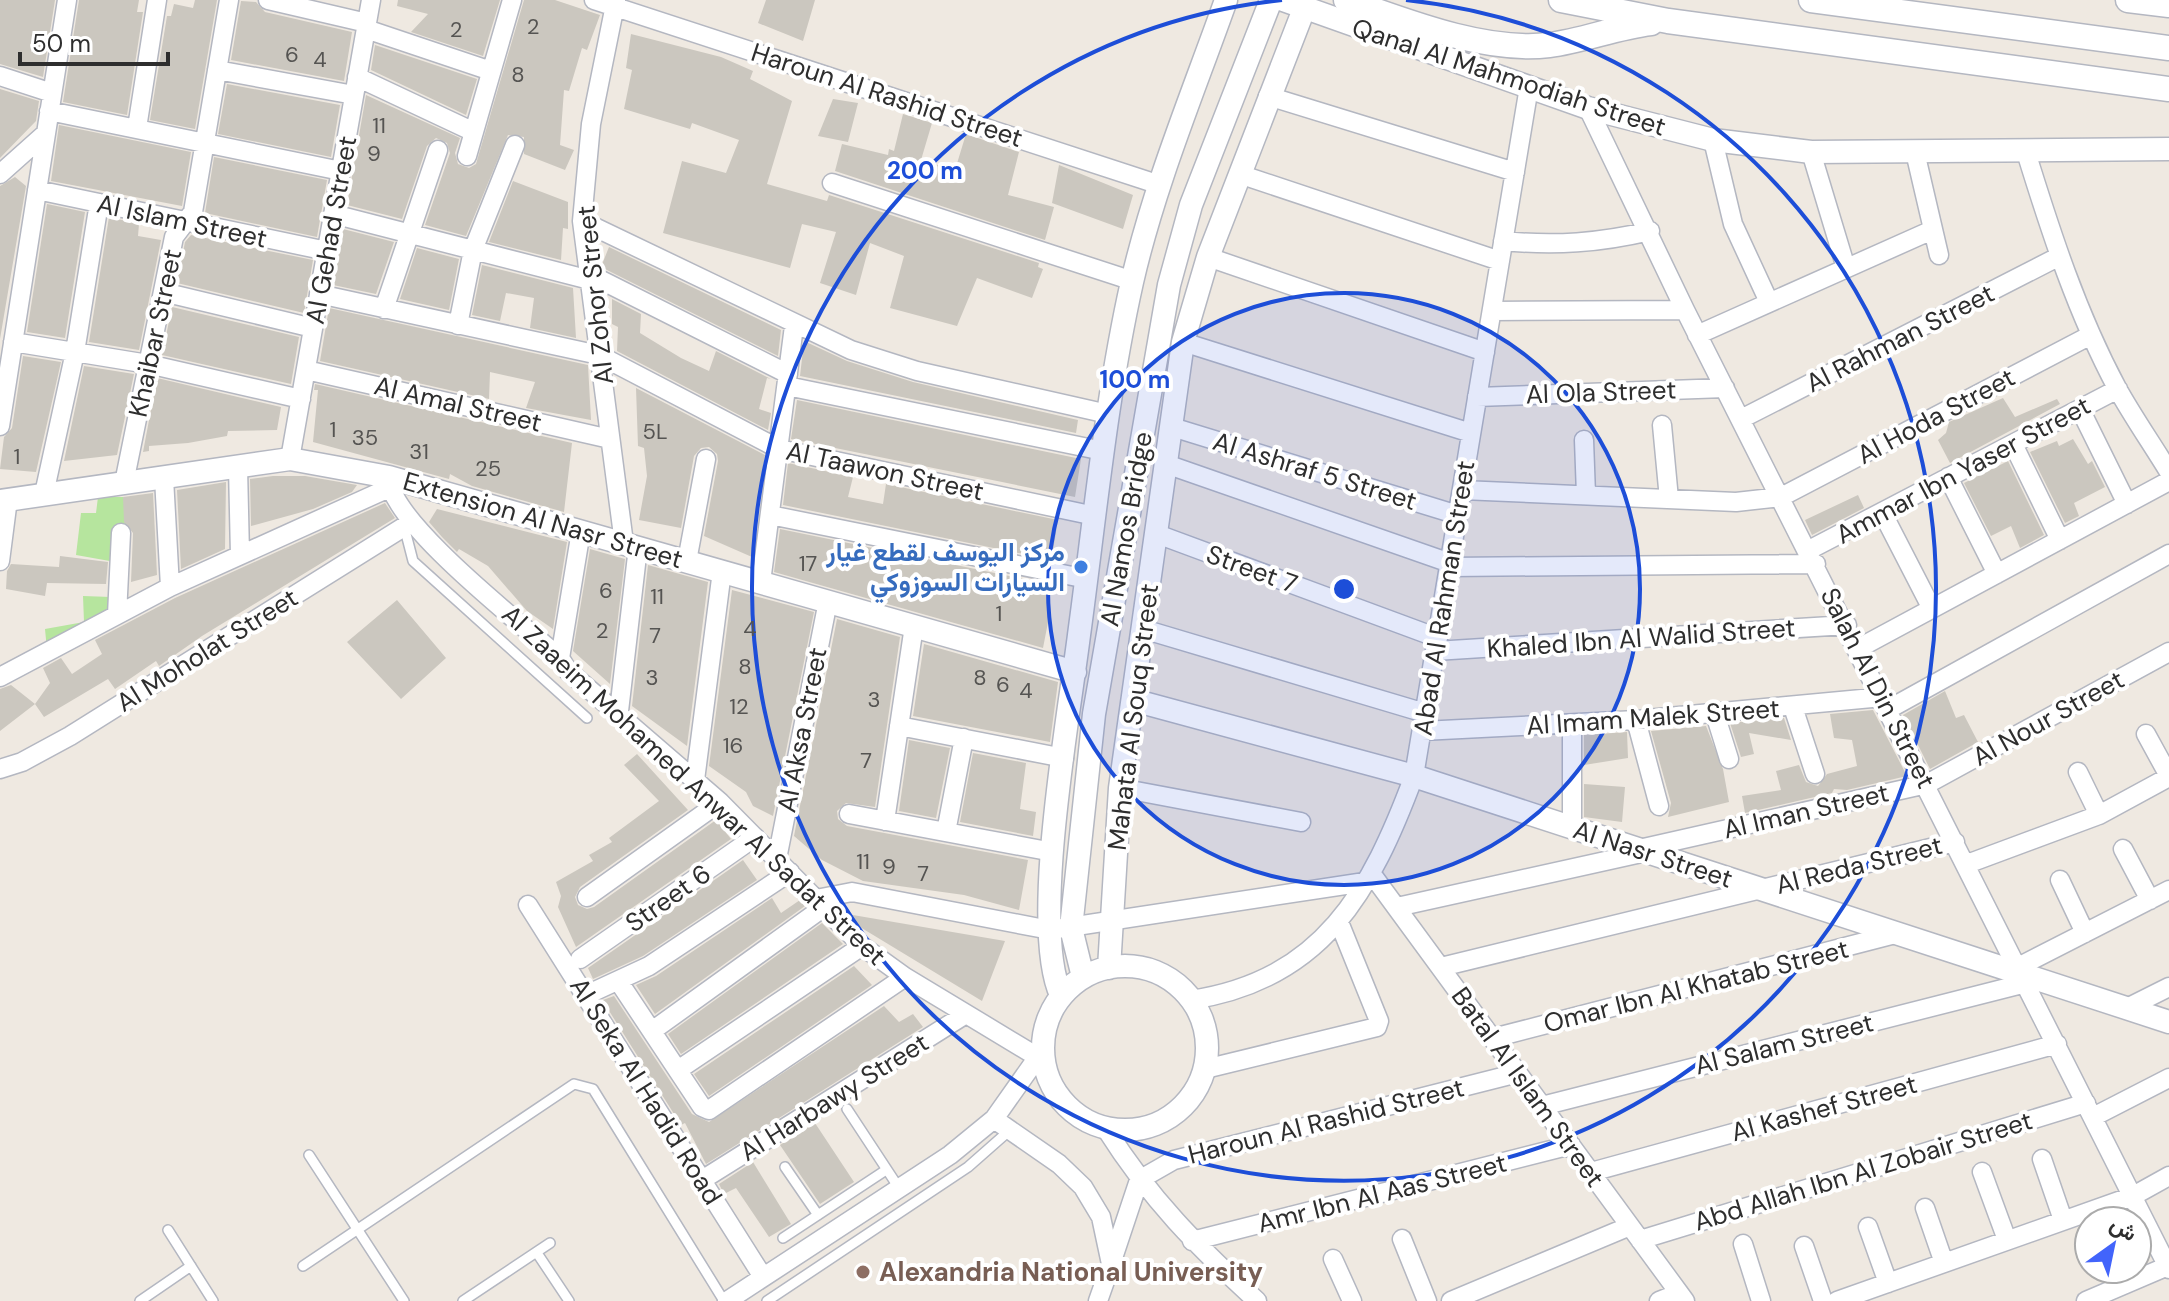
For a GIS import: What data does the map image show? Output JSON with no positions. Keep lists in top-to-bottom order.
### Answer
{
  "streets": {
    "street": [
      "Qanal Al Mahmodiah Street",
      "Haroun Al Rashid Street",
      "Al Islam Street",
      "Al Gehad Street",
      "Al Zohor Street",
      "Khaibar Street",
      "Al Rahman Street",
      "Al Ola Street",
      "Al Amal Street",
      "Al Hoda Street",
      "Ammar Ibn Yaser Street",
      "Al Taawon Street",
      "Al Ashraf 5 Street",
      "Extension Al Nasr Street",
      "Al Namos Bridge",
      "Street 7",
      "Abad Al Rahman Street",
      "Khaled Ibn Al Walid Street",
      "Al Moholat Street",
      "Salah Al Din Street",
      "Mahata Al Souq Street",
      "Al Imam Malek Street",
      "Al Nour Street",
      "Al Aksa Street",
      "Al Zaaeim Mohamed Anwar Al Sadat Street",
      "Al Iman Street",
      "Al Nasr Street",
      "Al Reda Street",
      "Street 6",
      "Omar Ibn Al Khatab Street",
      "Al Salam Street",
      "Batal Al Islam Street",
      "Al Seka Al Hadid Road",
      "Al Harbawy Street",
      "Al Kashef Street",
      "Abd Allah Ibn Al Zobair Street",
      "Amr Ibn Al Aas Street"
    ]
  },
  "crossings": [
    ["Qanal Al Mahmodiah Street", "Abad Al Rahman Street"],
    ["Qanal Al Mahmodiah Street", "Salah Al Din Street"],
    ["Qanal Al Mahmodiah Street", "Mahata Al Souq Street"],
    ["Haroun Al Rashid Street", "Al Zohor Street"],
    ["Haroun Al Rashid Street", "Batal Al Islam Street"],
    ["Al Islam Street", "Al Gehad Street"],
    ["Al Islam Street", "Khaibar Street"],
    ["Al Gehad Street", "Al Amal Street"],
    ["Al Gehad Street", "Al Taawon Street"],
    ["Al Gehad Street", "Extension Al Nasr Street"],
    ["Al Zohor Street", "Al Amal Street"],
    ["Al Zohor Street", "Al Taawon Street"],
    ["Al Zohor Street", "Extension Al Nasr Street"],
    ["Al Zohor Street", "Al Zaaeim Mohamed Anwar Al Sadat Street"],
    ["Khaibar Street", "Extension Al Nasr Street"],
    ["Al Rahman Street", "Salah Al Din Street"],
    ["Al Ola Street", "Abad Al Rahman Street"],
    ["Al Ola Street", "Salah Al Din Street"],
    ["Al Hoda Street", "Salah Al Din Street"],
    ["Ammar Ibn Yaser Street", "Salah Al Din Street"],
    ["Al Ashraf 5 Street", "Abad Al Rahman Street"],
    ["Al Ashraf 5 Street", "Mahata Al Souq Street"],
    ["Extension Al Nasr Street", "Al Aksa Street"],
    ["Extension Al Nasr Street", "Al Zaaeim Mohamed Anwar Al Sadat Street"],
    ["Al Namos Bridge", "Abad Al Rahman Street"],
    ["Al Namos Bridge", "Mahata Al Souq Street"],
    ["Al Namos Bridge", "Al Zaaeim Mohamed Anwar Al Sadat Street"],
    ["Street 7", "Abad Al Rahman Street"],
    ["Street 7", "Khaled Ibn Al Walid Street"],
    ["Street 7", "Mahata Al Souq Street"],
    ["Abad Al Rahman Street", "Khaled Ibn Al Walid Street"],
    ["Abad Al Rahman Street", "Mahata Al Souq Street"],
    ["Abad Al Rahman Street", "Al Imam Malek Street"],
    ["Abad Al Rahman Street", "Al Zaaeim Mohamed Anwar Al Sadat Street"],
    ["Abad Al Rahman Street", "Al Nasr Street"],
    ["Abad Al Rahman Street", "Batal Al Islam Street"],
    ["Khaled Ibn Al Walid Street", "Salah Al Din Street"],
    ["Al Moholat Street", "Al Zaaeim Mohamed Anwar Al Sadat Street"],
    ["Salah Al Din Street", "Al Imam Malek Street"],
    ["Salah Al Din Street", "Al Nour Street"],
    ["Salah Al Din Street", "Al Iman Street"],
    ["Salah Al Din Street", "Al Nasr Street"],
    ["Salah Al Din Street", "Al Reda Street"],
    ["Salah Al Din Street", "Al Salam Street"],
    ["Salah Al Din Street", "Al Kashef Street"],
    ["Salah Al Din Street", "Abd Allah Ibn Al Zobair Street"],
    ["Mahata Al Souq Street", "Al Imam Malek Street"],
    ["Mahata Al Souq Street", "Al Zaaeim Mohamed Anwar Al Sadat Street"],
    ["Mahata Al Souq Street", "Al Nasr Street"],
    ["Al Nour Street", "Al Iman Street"],
    ["Al Aksa Street", "Al Zaaeim Mohamed Anwar Al Sadat Street"],
    ["Al Zaaeim Mohamed Anwar Al Sadat Street", "Street 6"],
    ["Al Zaaeim Mohamed Anwar Al Sadat Street", "Al Harbawy Street"],
    ["Al Iman Street", "Al Nasr Street"],
    ["Al Iman Street", "Batal Al Islam Street"],
    ["Al Nasr Street", "Al Reda Street"],
    ["Al Nasr Street", "Omar Ibn Al Khatab Street"],
    ["Al Nasr Street", "Al Salam Street"],
    ["Al Reda Street", "Batal Al Islam Street"],
    ["Omar Ibn Al Khatab Street", "Batal Al Islam Street"],
    ["Al Salam Street", "Batal Al Islam Street"],
    ["Batal Al Islam Street", "Al Kashef Street"],
    ["Batal Al Islam Street", "Abd Allah Ibn Al Zobair Street"],
    ["Batal Al Islam Street", "Amr Ibn Al Aas Street"],
    ["Al Seka Al Hadid Road", "Al Harbawy Street"]
  ],
  "places": ["مركز اليوسف لقطع غيار السيارات السوزوكي", "Alexandria National University"],
  "house_numbers": [
    "2",
    "2",
    "6",
    "4",
    "8",
    "11",
    "9",
    "1",
    "5L",
    "35",
    "31",
    "1",
    "25",
    "17",
    "6",
    "11",
    "1",
    "4",
    "2",
    "7",
    "8",
    "3",
    "8",
    "6",
    "4",
    "3",
    "12",
    "16",
    "7",
    "11",
    "9",
    "7"
  ],
  "scale_bar": "50 m",
  "north": "top right",
  "rings": ["200 m", "100 m"]
}
